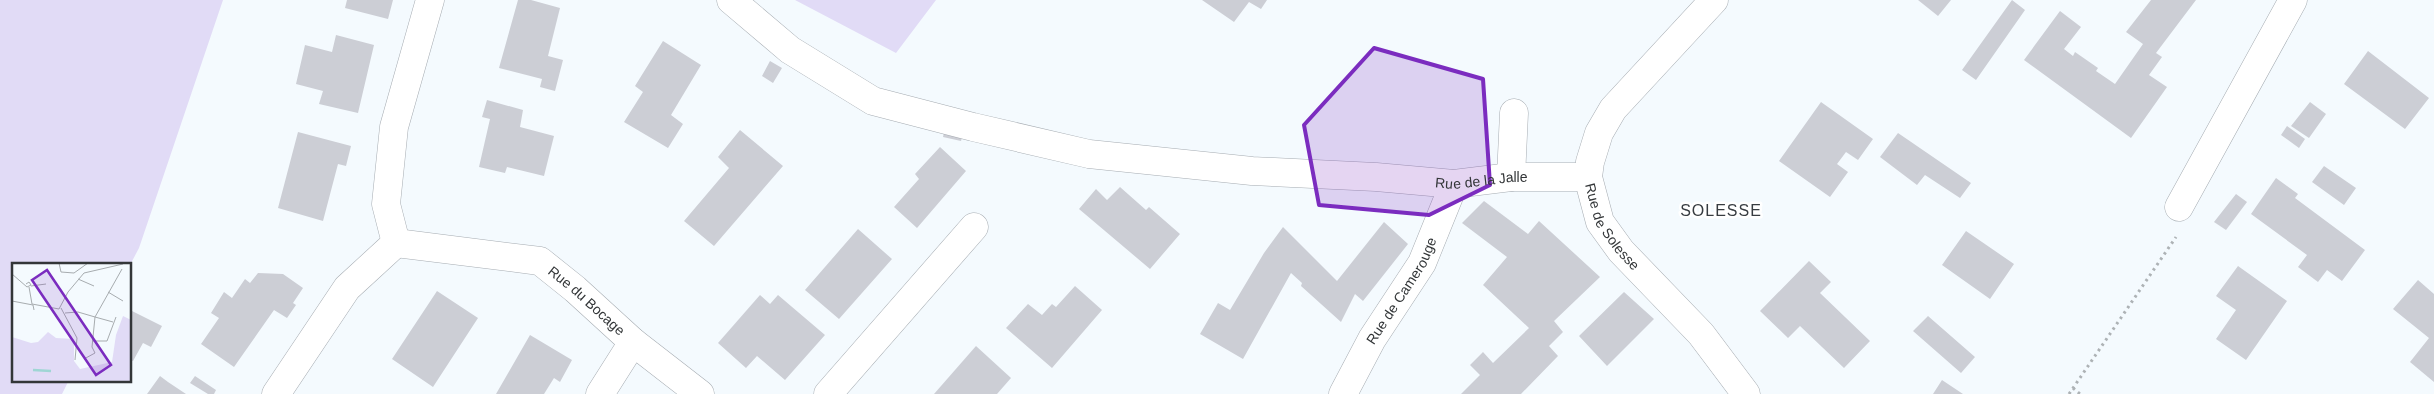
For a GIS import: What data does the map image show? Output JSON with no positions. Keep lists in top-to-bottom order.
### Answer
{
  "streets": {
    "street": [
      "Rue de la Jalle",
      "Rue de Solesse",
      "Rue de Camerouge",
      "Rue du Bocage"
    ]
  },
  "crossings": [
    ["Rue de la Jalle", "Rue de Solesse"],
    ["Rue de la Jalle", "Rue de Camerouge"]
  ],
  "districts": ["SOLESSE"]
}
